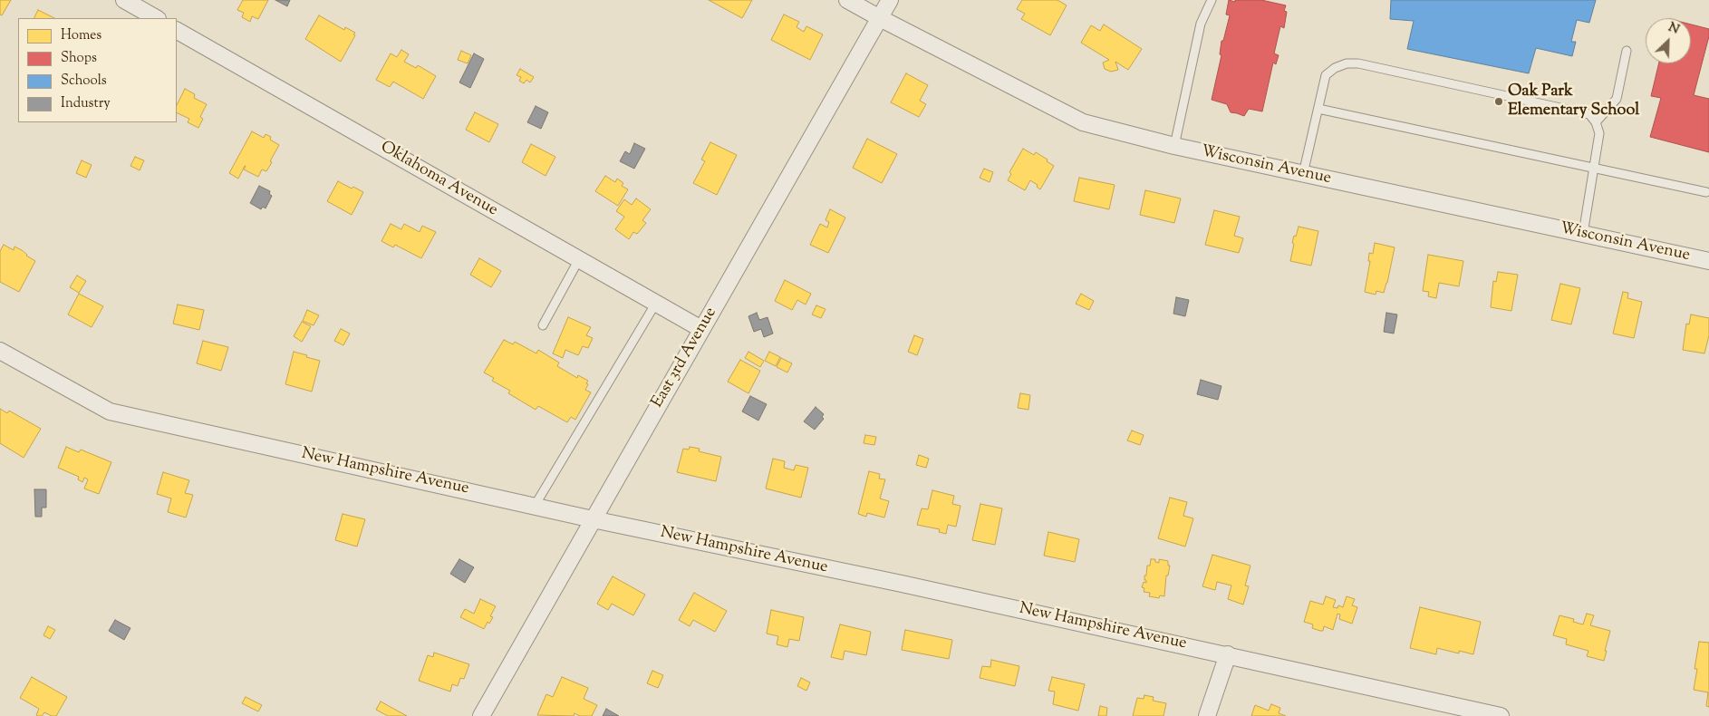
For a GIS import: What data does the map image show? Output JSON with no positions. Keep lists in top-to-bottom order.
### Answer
{
  "streets": {
    "street": [
      "Wisconsin Avenue",
      "Oklahoma Avenue",
      "East 3rd Avenue",
      "New Hampshire Avenue"
    ]
  },
  "crossings": [
    ["Wisconsin Avenue", "East 3rd Avenue"],
    ["Oklahoma Avenue", "East 3rd Avenue"],
    ["East 3rd Avenue", "New Hampshire Avenue"]
  ],
  "places": ["Oak Park Elementary School"],
  "legend": [
    "Homes",
    "Shops",
    "Schools",
    "Industry"
  ],
  "north": "top right"
}
